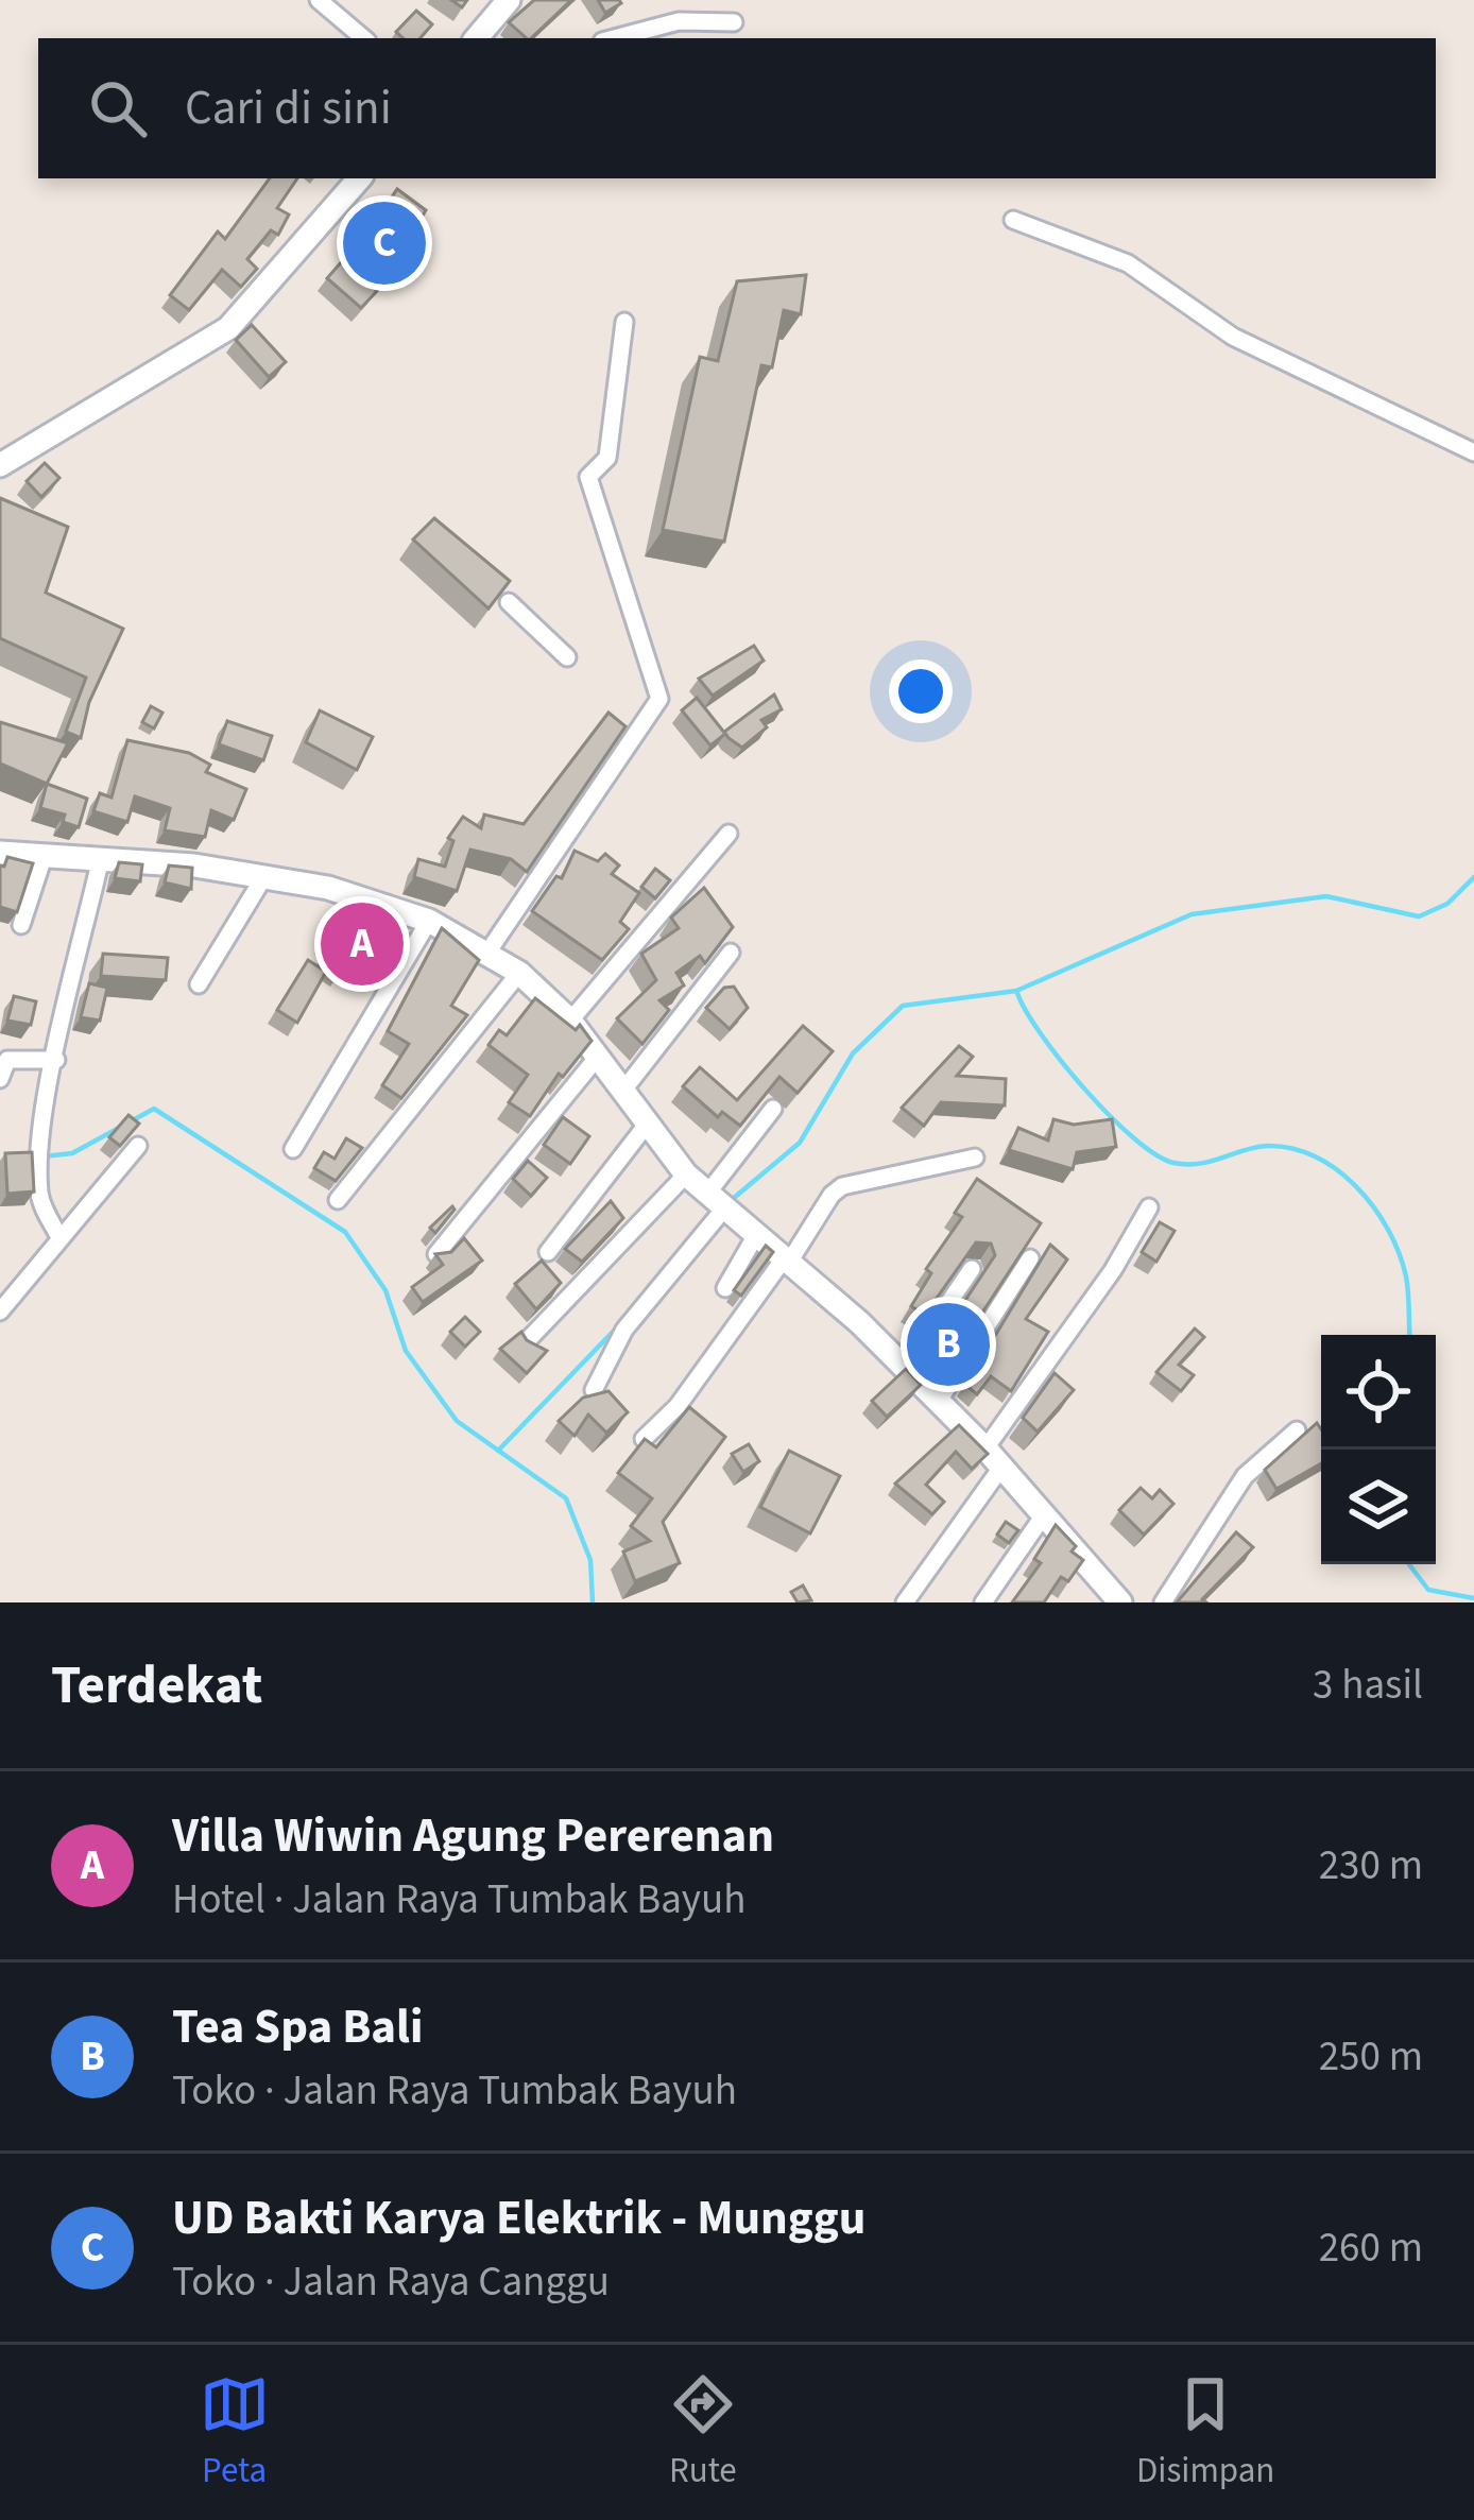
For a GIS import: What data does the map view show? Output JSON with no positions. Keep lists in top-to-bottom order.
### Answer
{
  "page": {
    "search": "Cari di sini",
    "pins": ["C", "A", "B"],
    "heading": ["Terdekat", "3 hasil"],
    "list": [
      {
        "mark": "A",
        "name": "Villa Wiwin Agung Pererenan",
        "note": "Hotel · Jalan Raya Tumbak Bayuh",
        "value": "230 m"
      },
      {
        "mark": "B",
        "name": "Tea Spa Bali",
        "note": "Toko · Jalan Raya Tumbak Bayuh",
        "value": "250 m"
      },
      {
        "mark": "C",
        "name": "UD Bakti Karya Elektrik - Munggu",
        "note": "Toko · Jalan Raya Canggu",
        "value": "260 m"
      }
    ],
    "nav": ["Peta", "Rute", "Disimpan"]
  }
}
